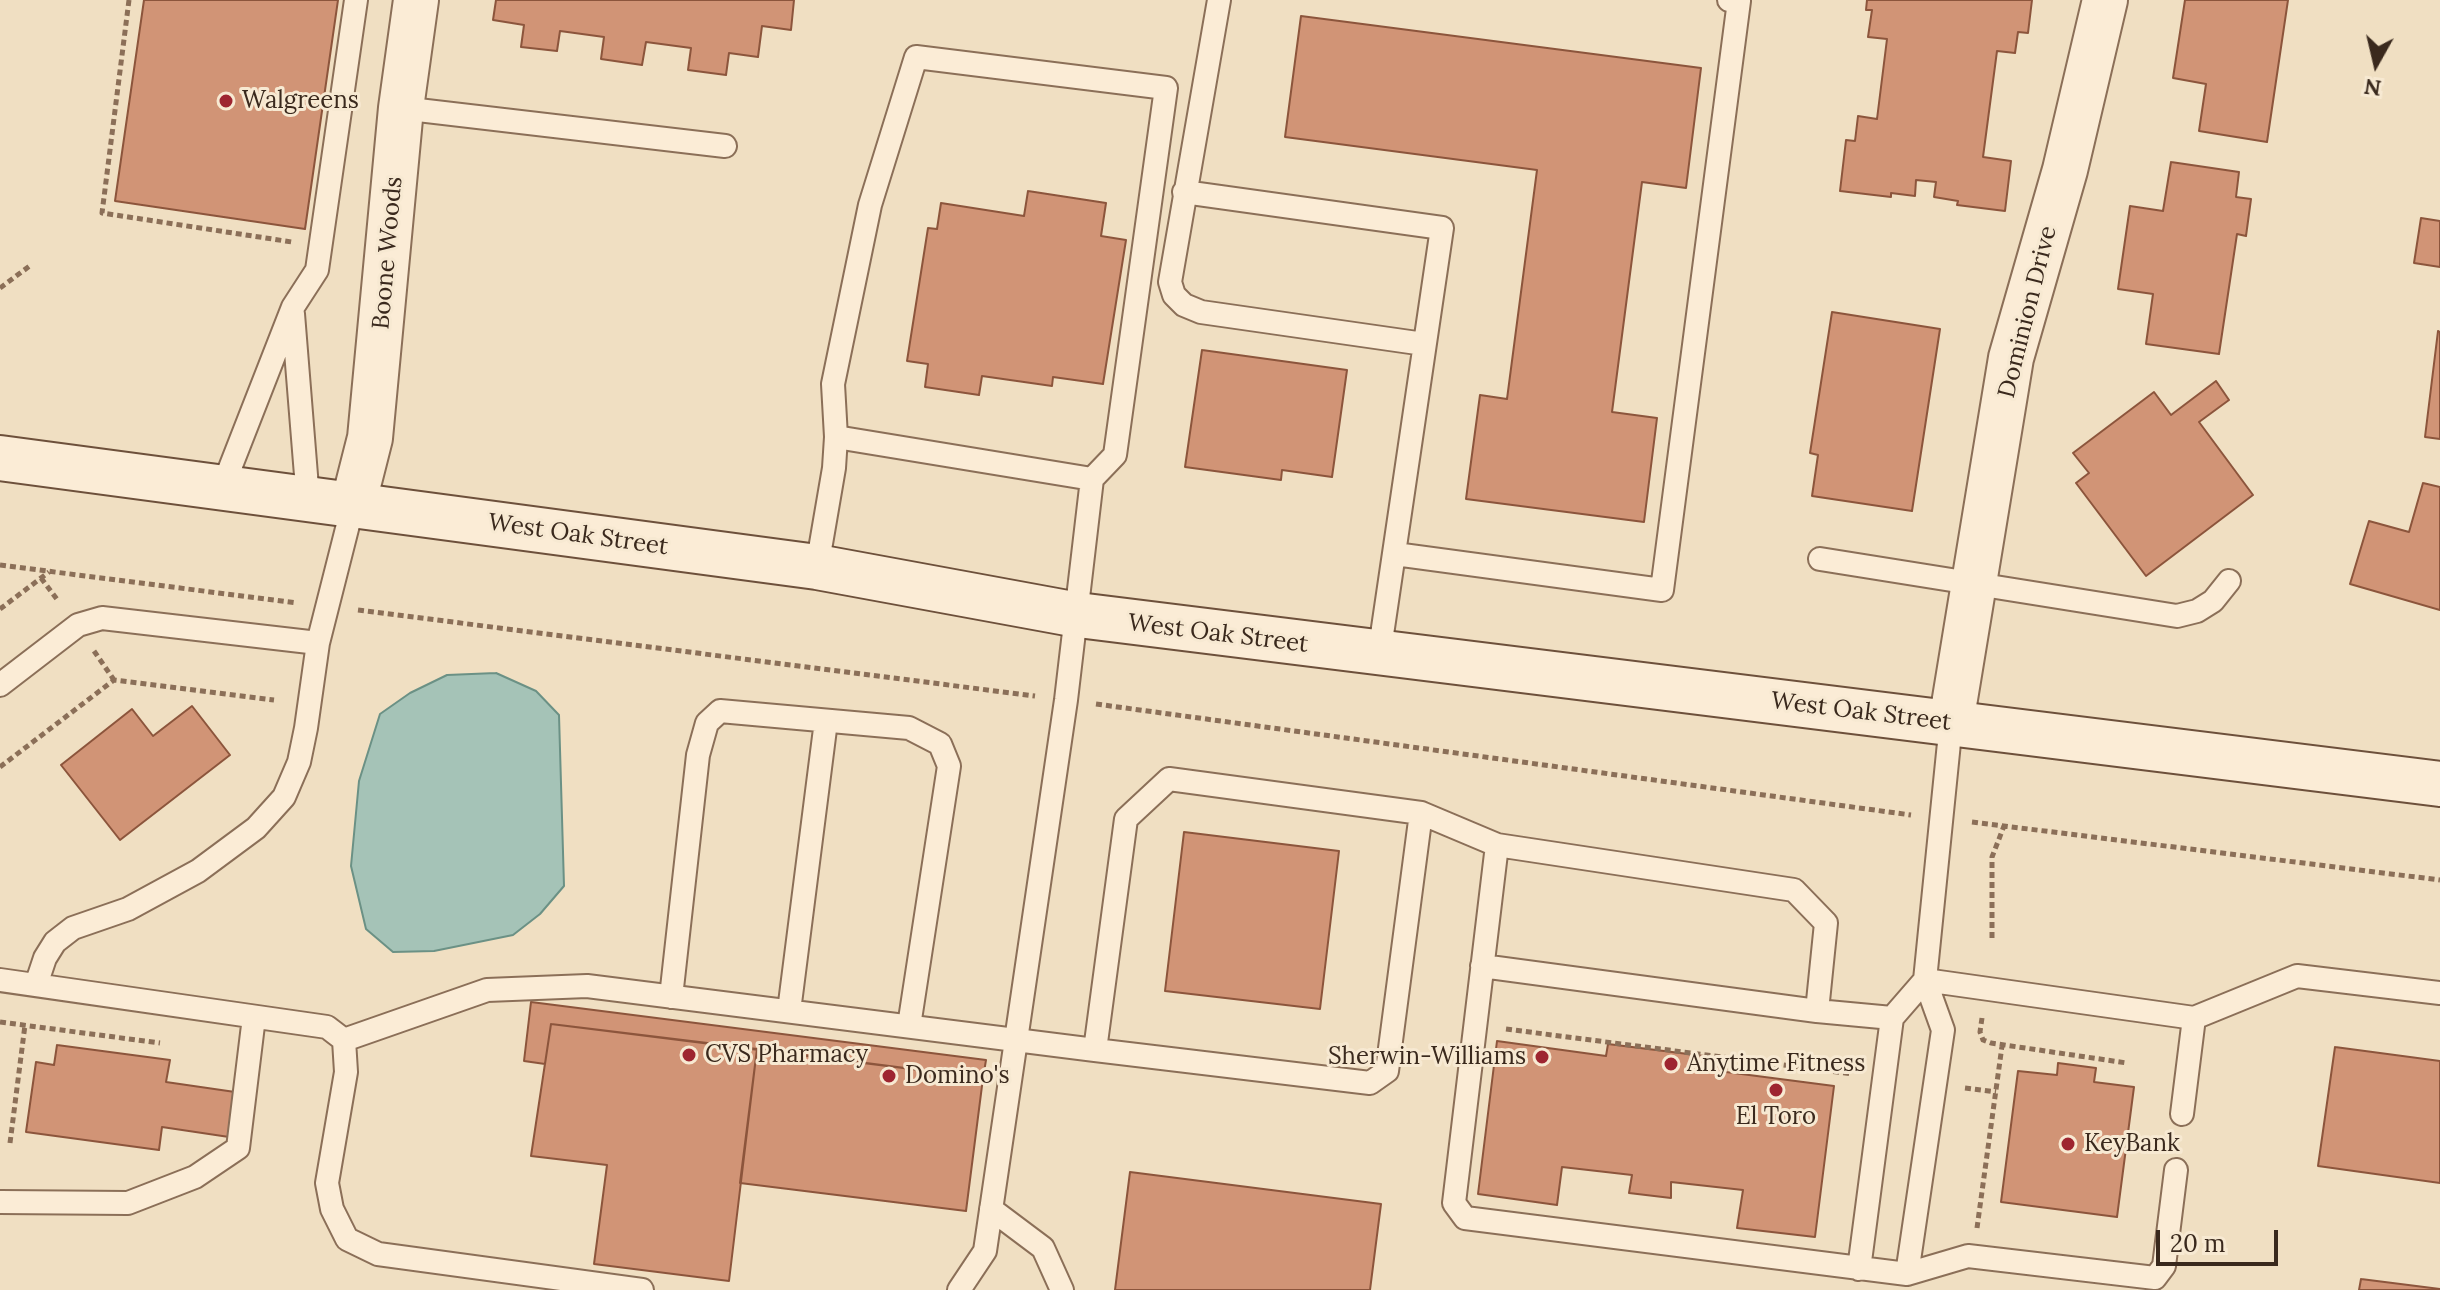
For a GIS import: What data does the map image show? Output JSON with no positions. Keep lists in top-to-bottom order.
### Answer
{
  "streets": {
    "main road": ["Boone Woods", "Dominion Drive", "West Oak Street"]
  },
  "crossings": [
    ["Boone Woods", "West Oak Street"],
    ["Dominion Drive", "West Oak Street"]
  ],
  "places": [
    "Walgreens",
    "CVS Pharmacy",
    "Sherwin-Williams",
    "Anytime Fitness",
    "Domino's",
    "El Toro",
    "KeyBank"
  ],
  "scale_bar": "20 m",
  "north": "bottom"
}
